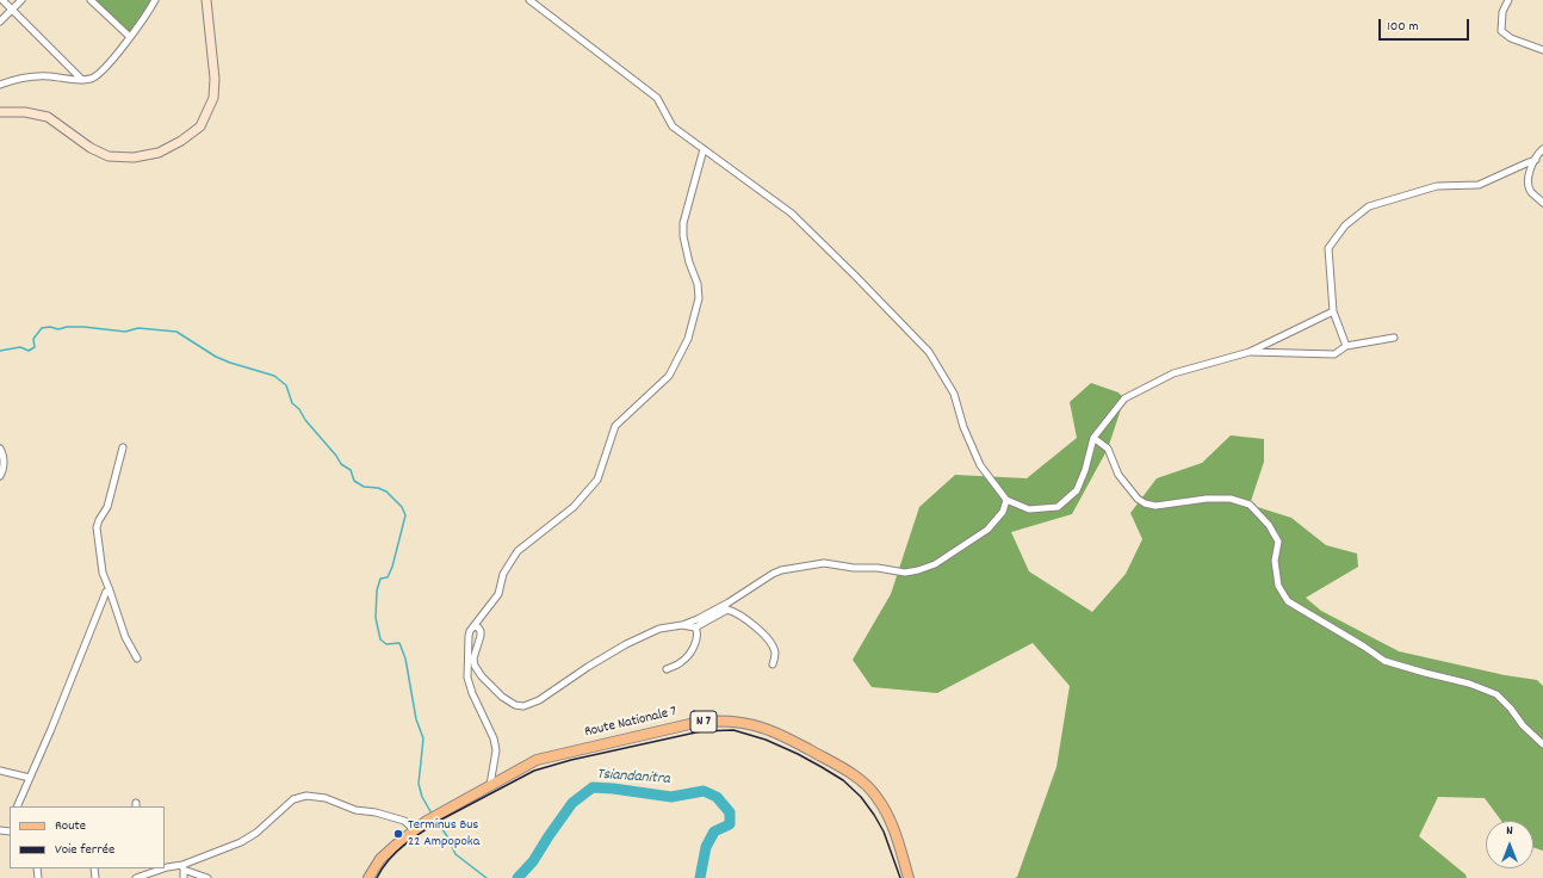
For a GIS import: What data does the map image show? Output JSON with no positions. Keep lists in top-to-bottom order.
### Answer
{
  "streets": {
    "main road": ["N 7", "Route Nationale 7"]
  },
  "crossings": [
    ["N 7", "Route Nationale 7"]
  ],
  "water": ["Tsiandanitra"],
  "places": ["Terminus Bus 22 Ampopoka"],
  "legend": ["Route", "Voie ferrée"],
  "scale_bar": "100 m",
  "north": "top"
}
